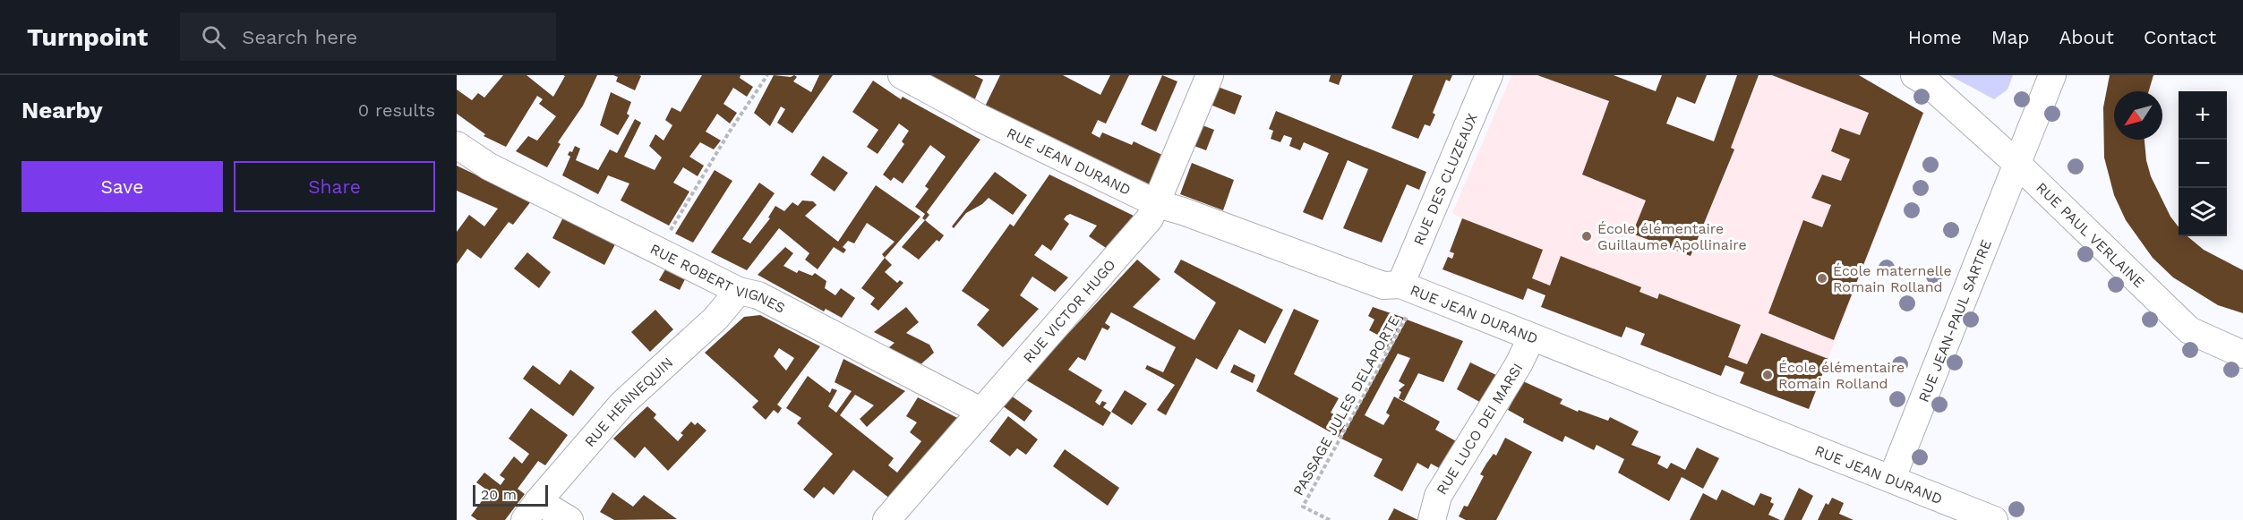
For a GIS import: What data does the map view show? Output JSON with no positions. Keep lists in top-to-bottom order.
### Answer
{
  "streets": {
    "street": [
      "RUE JEAN DURAND",
      "RUE DES CLUZEAUX",
      "RUE PAUL VERLAINE",
      "RUE ROBERT VIGNES",
      "RUE VICTOR HUGO",
      "RUE JEAN-PAUL SARTRE",
      "RUE HENNEQUIN",
      "RUE LUCO DEI MARSI"
    ],
    "path": ["PASSAGE JULES DELAPORTE"]
  },
  "crossings": [
    ["RUE JEAN DURAND", "RUE DES CLUZEAUX"],
    ["RUE JEAN DURAND", "RUE VICTOR HUGO"],
    ["RUE JEAN DURAND", "RUE JEAN-PAUL SARTRE"],
    ["RUE JEAN DURAND", "PASSAGE JULES DELAPORTE"],
    ["RUE JEAN DURAND", "RUE LUCO DEI MARSI"],
    ["RUE PAUL VERLAINE", "RUE JEAN-PAUL SARTRE"],
    ["RUE ROBERT VIGNES", "RUE VICTOR HUGO"],
    ["RUE ROBERT VIGNES", "RUE HENNEQUIN"]
  ],
  "places": ["École élémentaire Guillaume Apollinaire", "École maternelle Romain Rolland", "École élémentaire Romain Rolland"],
  "scale_bar": "20 m",
  "north": "bottom left",
  "page": {
    "header": "Turnpoint",
    "search": "Search here",
    "nav": [
      "Home",
      "Map",
      "About",
      "Contact"
    ],
    "heading": ["Nearby", "0 results"],
    "map_buttons": ["+", "−"],
    "buttons": ["Save", "Share"],
    "scale": "20 m"
  }
}
